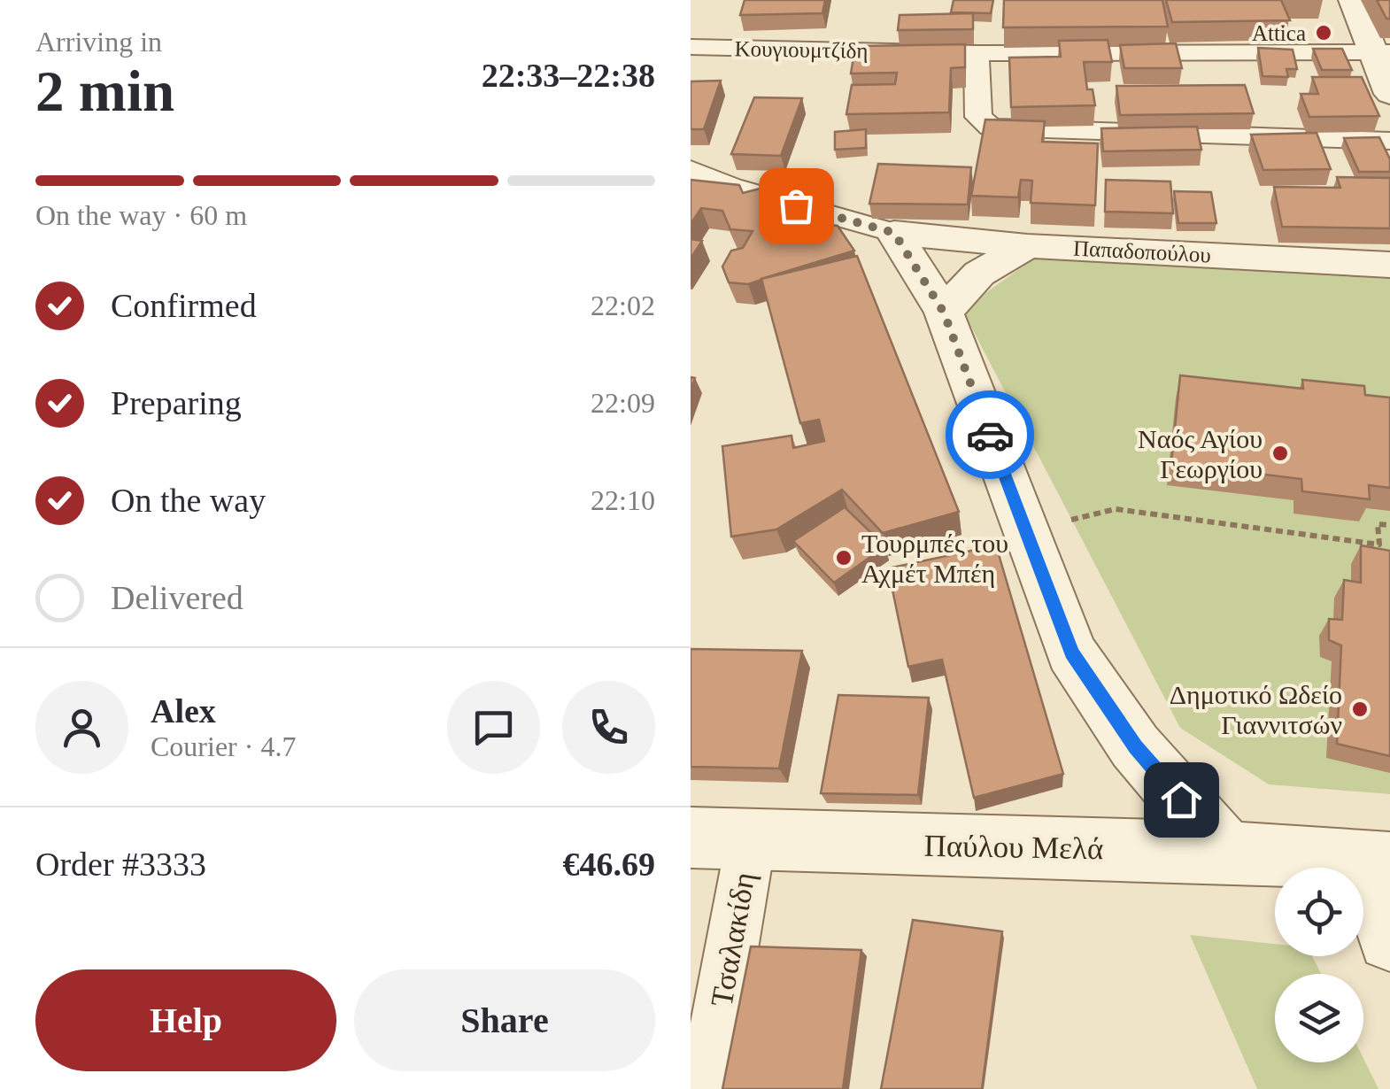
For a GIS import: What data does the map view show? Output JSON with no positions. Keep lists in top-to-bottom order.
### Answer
{
  "streets": {
    "street": [
      "Κουγιουμτζίδη",
      "Παπαδοπούλου",
      "Παύλου Μελά",
      "Τσαλακίδη"
    ]
  },
  "crossings": [
    ["Παύλου Μελά", "Τσαλακίδη"]
  ],
  "places": [
    "Attica",
    "Ναός Αγίου Γεωργίου",
    "Τουρμπές του Αχμέτ Μπέη",
    "Δημοτικό Ωδείο Γιαννιτσών"
  ],
  "page": {
    "heading": ["2 min", "Arriving in", "22:33–22:38"],
    "panel": [
      "Alex",
      "Courier · 4.7",
      "Order #3333",
      "€46.69"
    ],
    "bar": "On the way · 60 m",
    "list": [
      ["Confirmed", "22:02"],
      ["Preparing", "22:09"],
      ["On the way", "22:10"],
      "Delivered"
    ],
    "buttons": ["Help", "Share"]
  }
}
